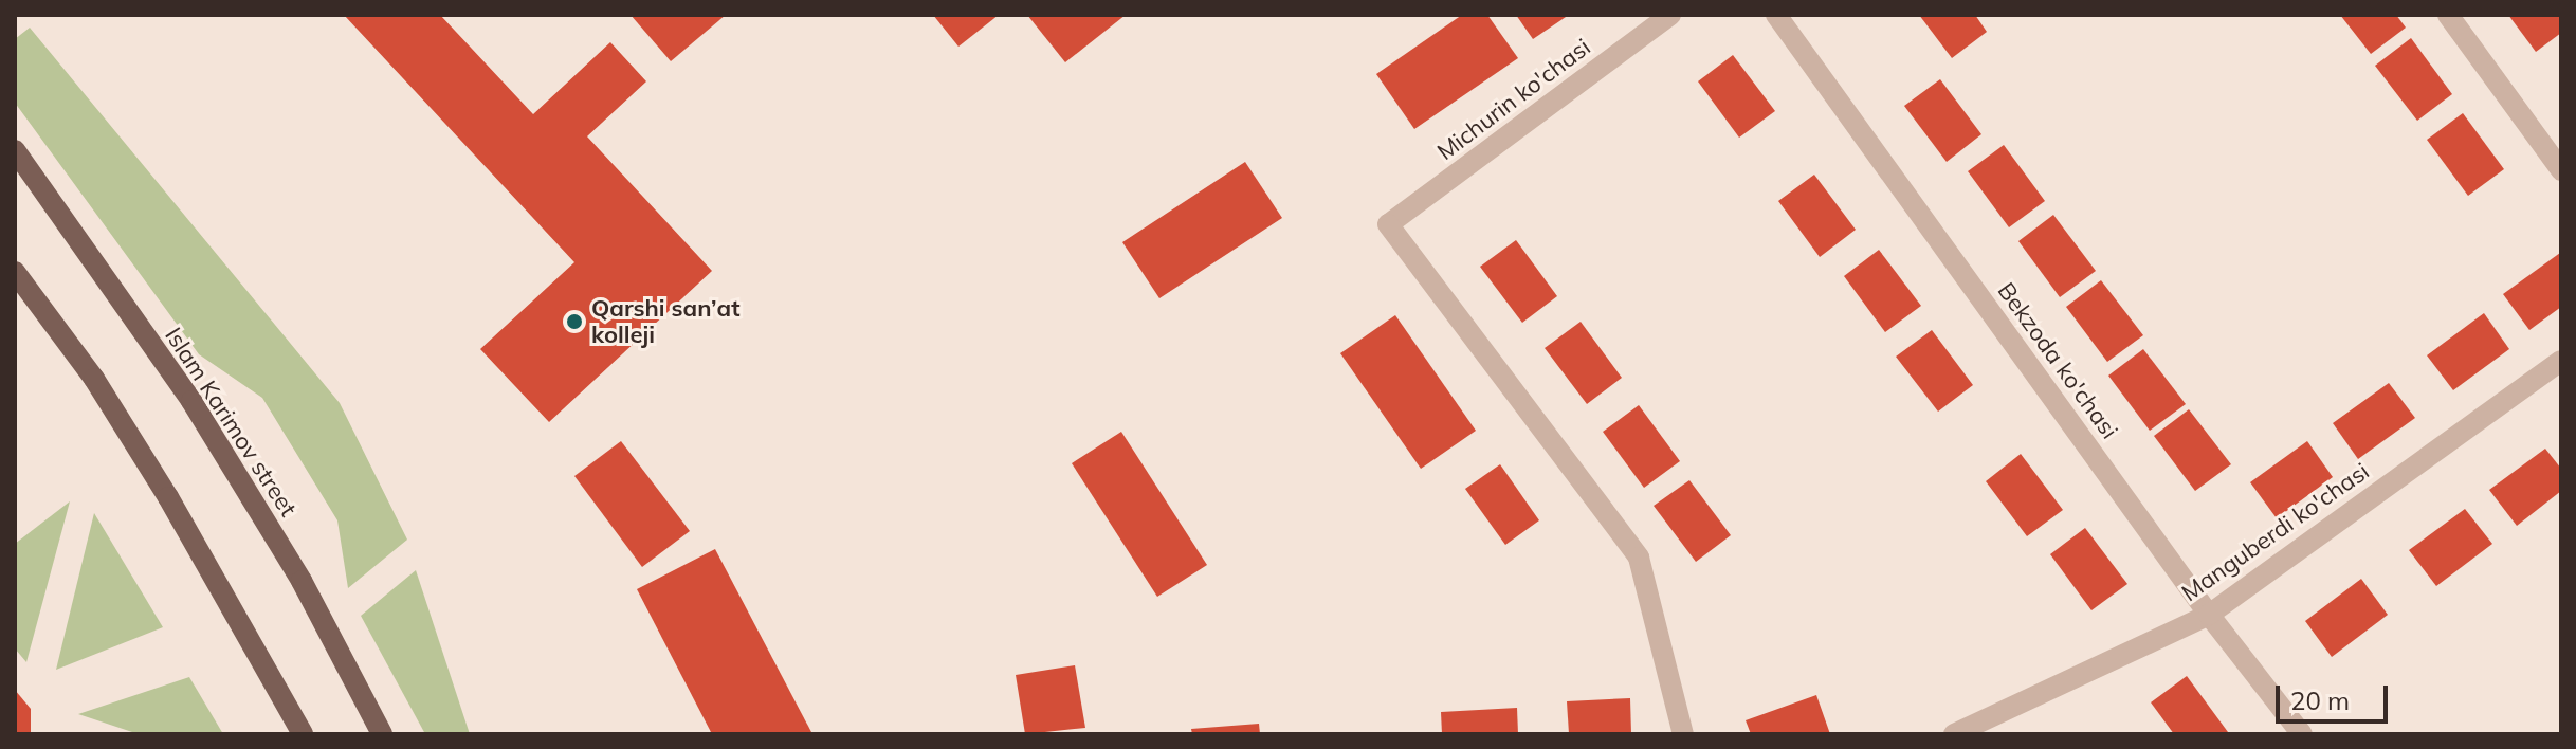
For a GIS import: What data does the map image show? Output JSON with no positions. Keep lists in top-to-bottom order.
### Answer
{
  "streets": {
    "main road": ["Islam Karimov street"],
    "street": ["Michurin ko'chasi", "Bekzoda ko'chasi", "Manguberdi ko'chasi"]
  },
  "crossings": [
    ["Bekzoda ko'chasi", "Manguberdi ko'chasi"]
  ],
  "places": ["Qarshi san’at kolleji"],
  "scale_bar": "20 m"
}
